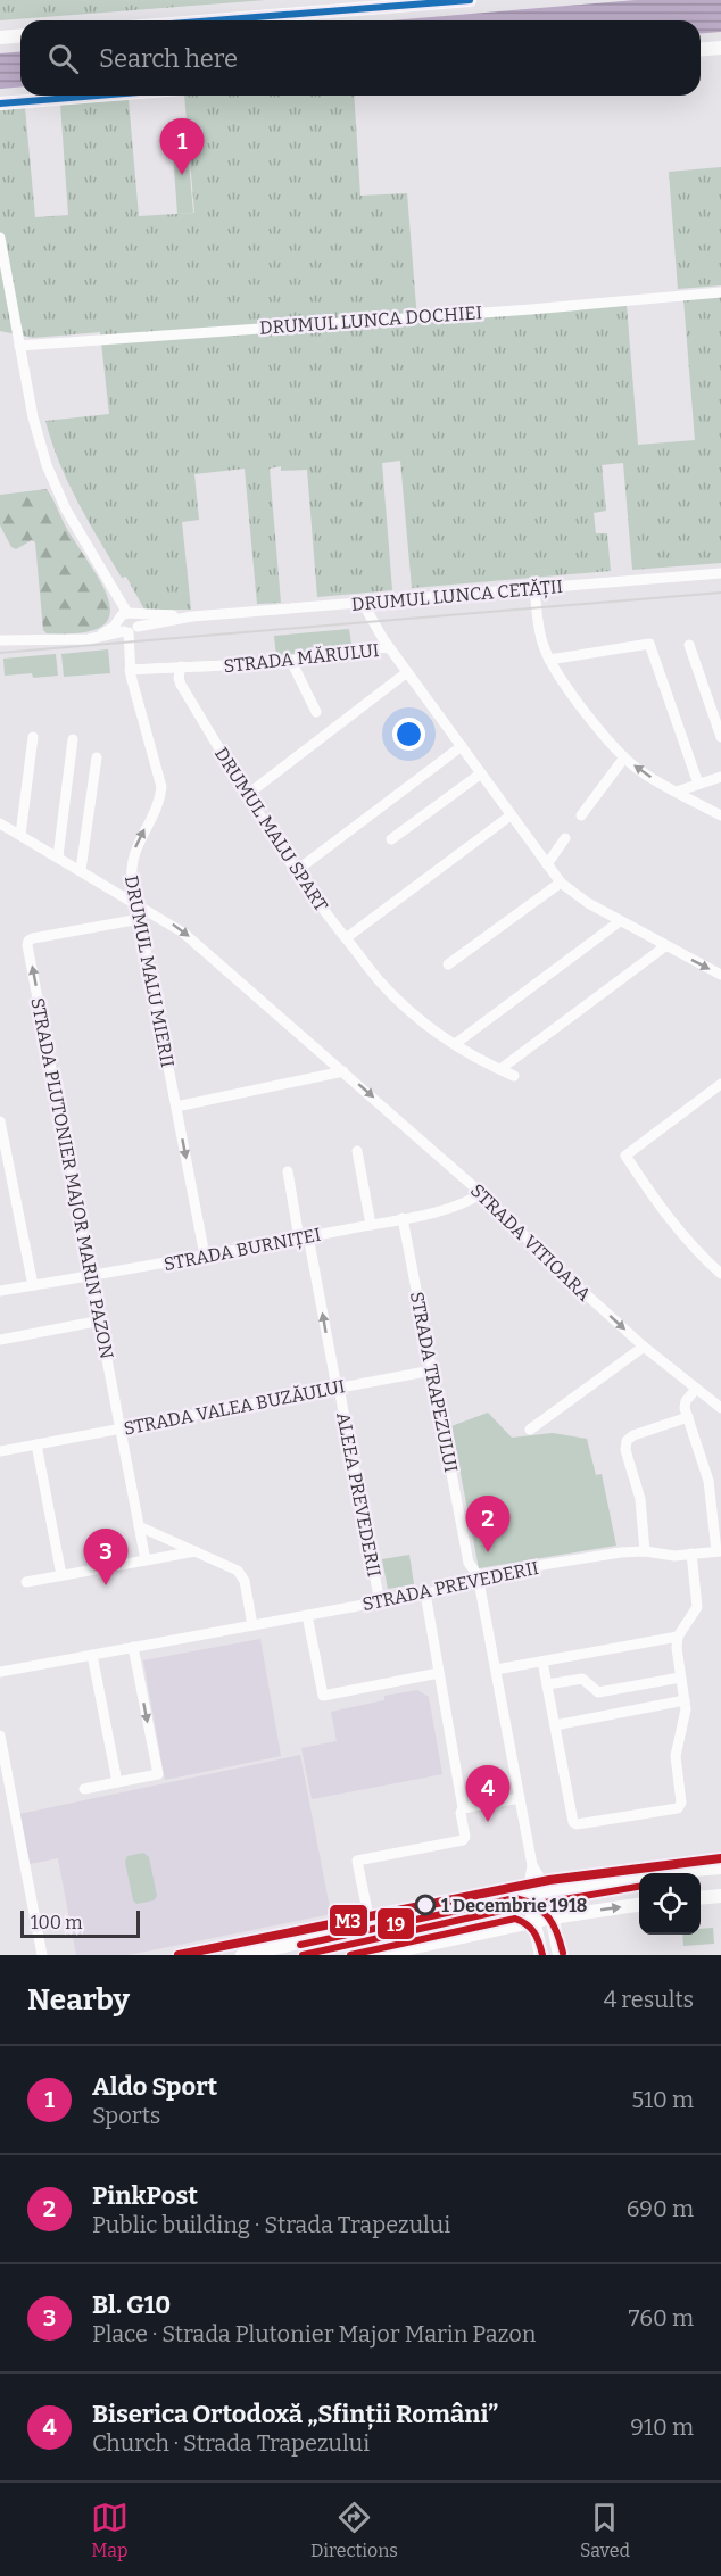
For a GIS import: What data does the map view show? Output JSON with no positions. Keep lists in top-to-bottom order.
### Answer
{
  "streets": {
    "street": [
      "DRUMUL LUNCA DOCHIEI",
      "DRUMUL LUNCA CETĂȚII",
      "STRADA MĂRULUI",
      "DRUMUL MALU SPART",
      "DRUMUL MALU MIERII",
      "STRADA PLUTONIER MAJOR MARIN PAZON",
      "STRADA VITIOARA",
      "STRADA BURNIȚEI",
      "STRADA TRAPEZULUI",
      "STRADA VALEA BUZĂULUI",
      "ALEEA PREVEDERII",
      "STRADA PREVEDERII"
    ]
  },
  "crossings": [
    ["DRUMUL LUNCA CETĂȚII", "STRADA MĂRULUI"],
    ["DRUMUL LUNCA CETĂȚII", "DRUMUL MALU MIERII"],
    ["STRADA MĂRULUI", "DRUMUL MALU SPART"],
    ["STRADA MĂRULUI", "DRUMUL MALU MIERII"],
    ["DRUMUL MALU MIERII", "STRADA PLUTONIER MAJOR MARIN PAZON"],
    ["DRUMUL MALU MIERII", "STRADA VITIOARA"],
    ["DRUMUL MALU MIERII", "STRADA BURNIȚEI"],
    ["STRADA PLUTONIER MAJOR MARIN PAZON", "STRADA BURNIȚEI"],
    ["STRADA PLUTONIER MAJOR MARIN PAZON", "STRADA VALEA BUZĂULUI"],
    ["STRADA VITIOARA", "STRADA BURNIȚEI"],
    ["STRADA BURNIȚEI", "STRADA TRAPEZULUI"],
    ["STRADA BURNIȚEI", "ALEEA PREVEDERII"],
    ["STRADA TRAPEZULUI", "STRADA VALEA BUZĂULUI"],
    ["STRADA TRAPEZULUI", "STRADA PREVEDERII"],
    ["STRADA VALEA BUZĂULUI", "ALEEA PREVEDERII"],
    ["ALEEA PREVEDERII", "STRADA PREVEDERII"]
  ],
  "one_way": ["STRADA VITIOARA"],
  "places": ["1 Decembrie 1918"],
  "lines": ["transit line M3", "transit line 19"],
  "scale_bar": "100 m",
  "page": {
    "search": "Search here",
    "pins": [
      "1",
      "2",
      "3",
      "4"
    ],
    "scale": "100 m",
    "heading": ["Nearby", "4 results"],
    "list": [
      {
        "mark": "1",
        "name": "Aldo Sport",
        "note": "Sports",
        "value": "510 m"
      },
      {
        "mark": "2",
        "name": "PinkPost",
        "note": "Public building · Strada Trapezului",
        "value": "690 m"
      },
      {
        "mark": "3",
        "name": "Bl. G10",
        "note": "Place · Strada Plutonier Major Marin Pazon",
        "value": "760 m"
      },
      {
        "mark": "4",
        "name": "Biserica Ortodoxă „Sfinții Români”",
        "note": "Church · Strada Trapezului",
        "value": "910 m"
      }
    ],
    "nav": ["Map", "Directions", "Saved"]
  }
}
